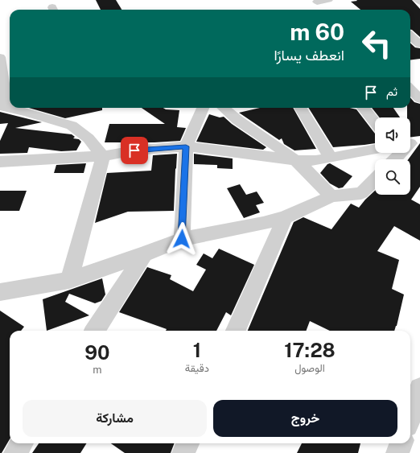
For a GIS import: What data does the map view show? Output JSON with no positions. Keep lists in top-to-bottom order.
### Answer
{
  "page": {
    "turn": ["60 m", "انعطف يسارًا"],
    "then": "ثم",
    "eta": [
      "17:28",
      "الوصول",
      "1",
      "دقيقة",
      "90",
      "m"
    ],
    "buttons": ["خروج", "مشاركة"]
  }
}
